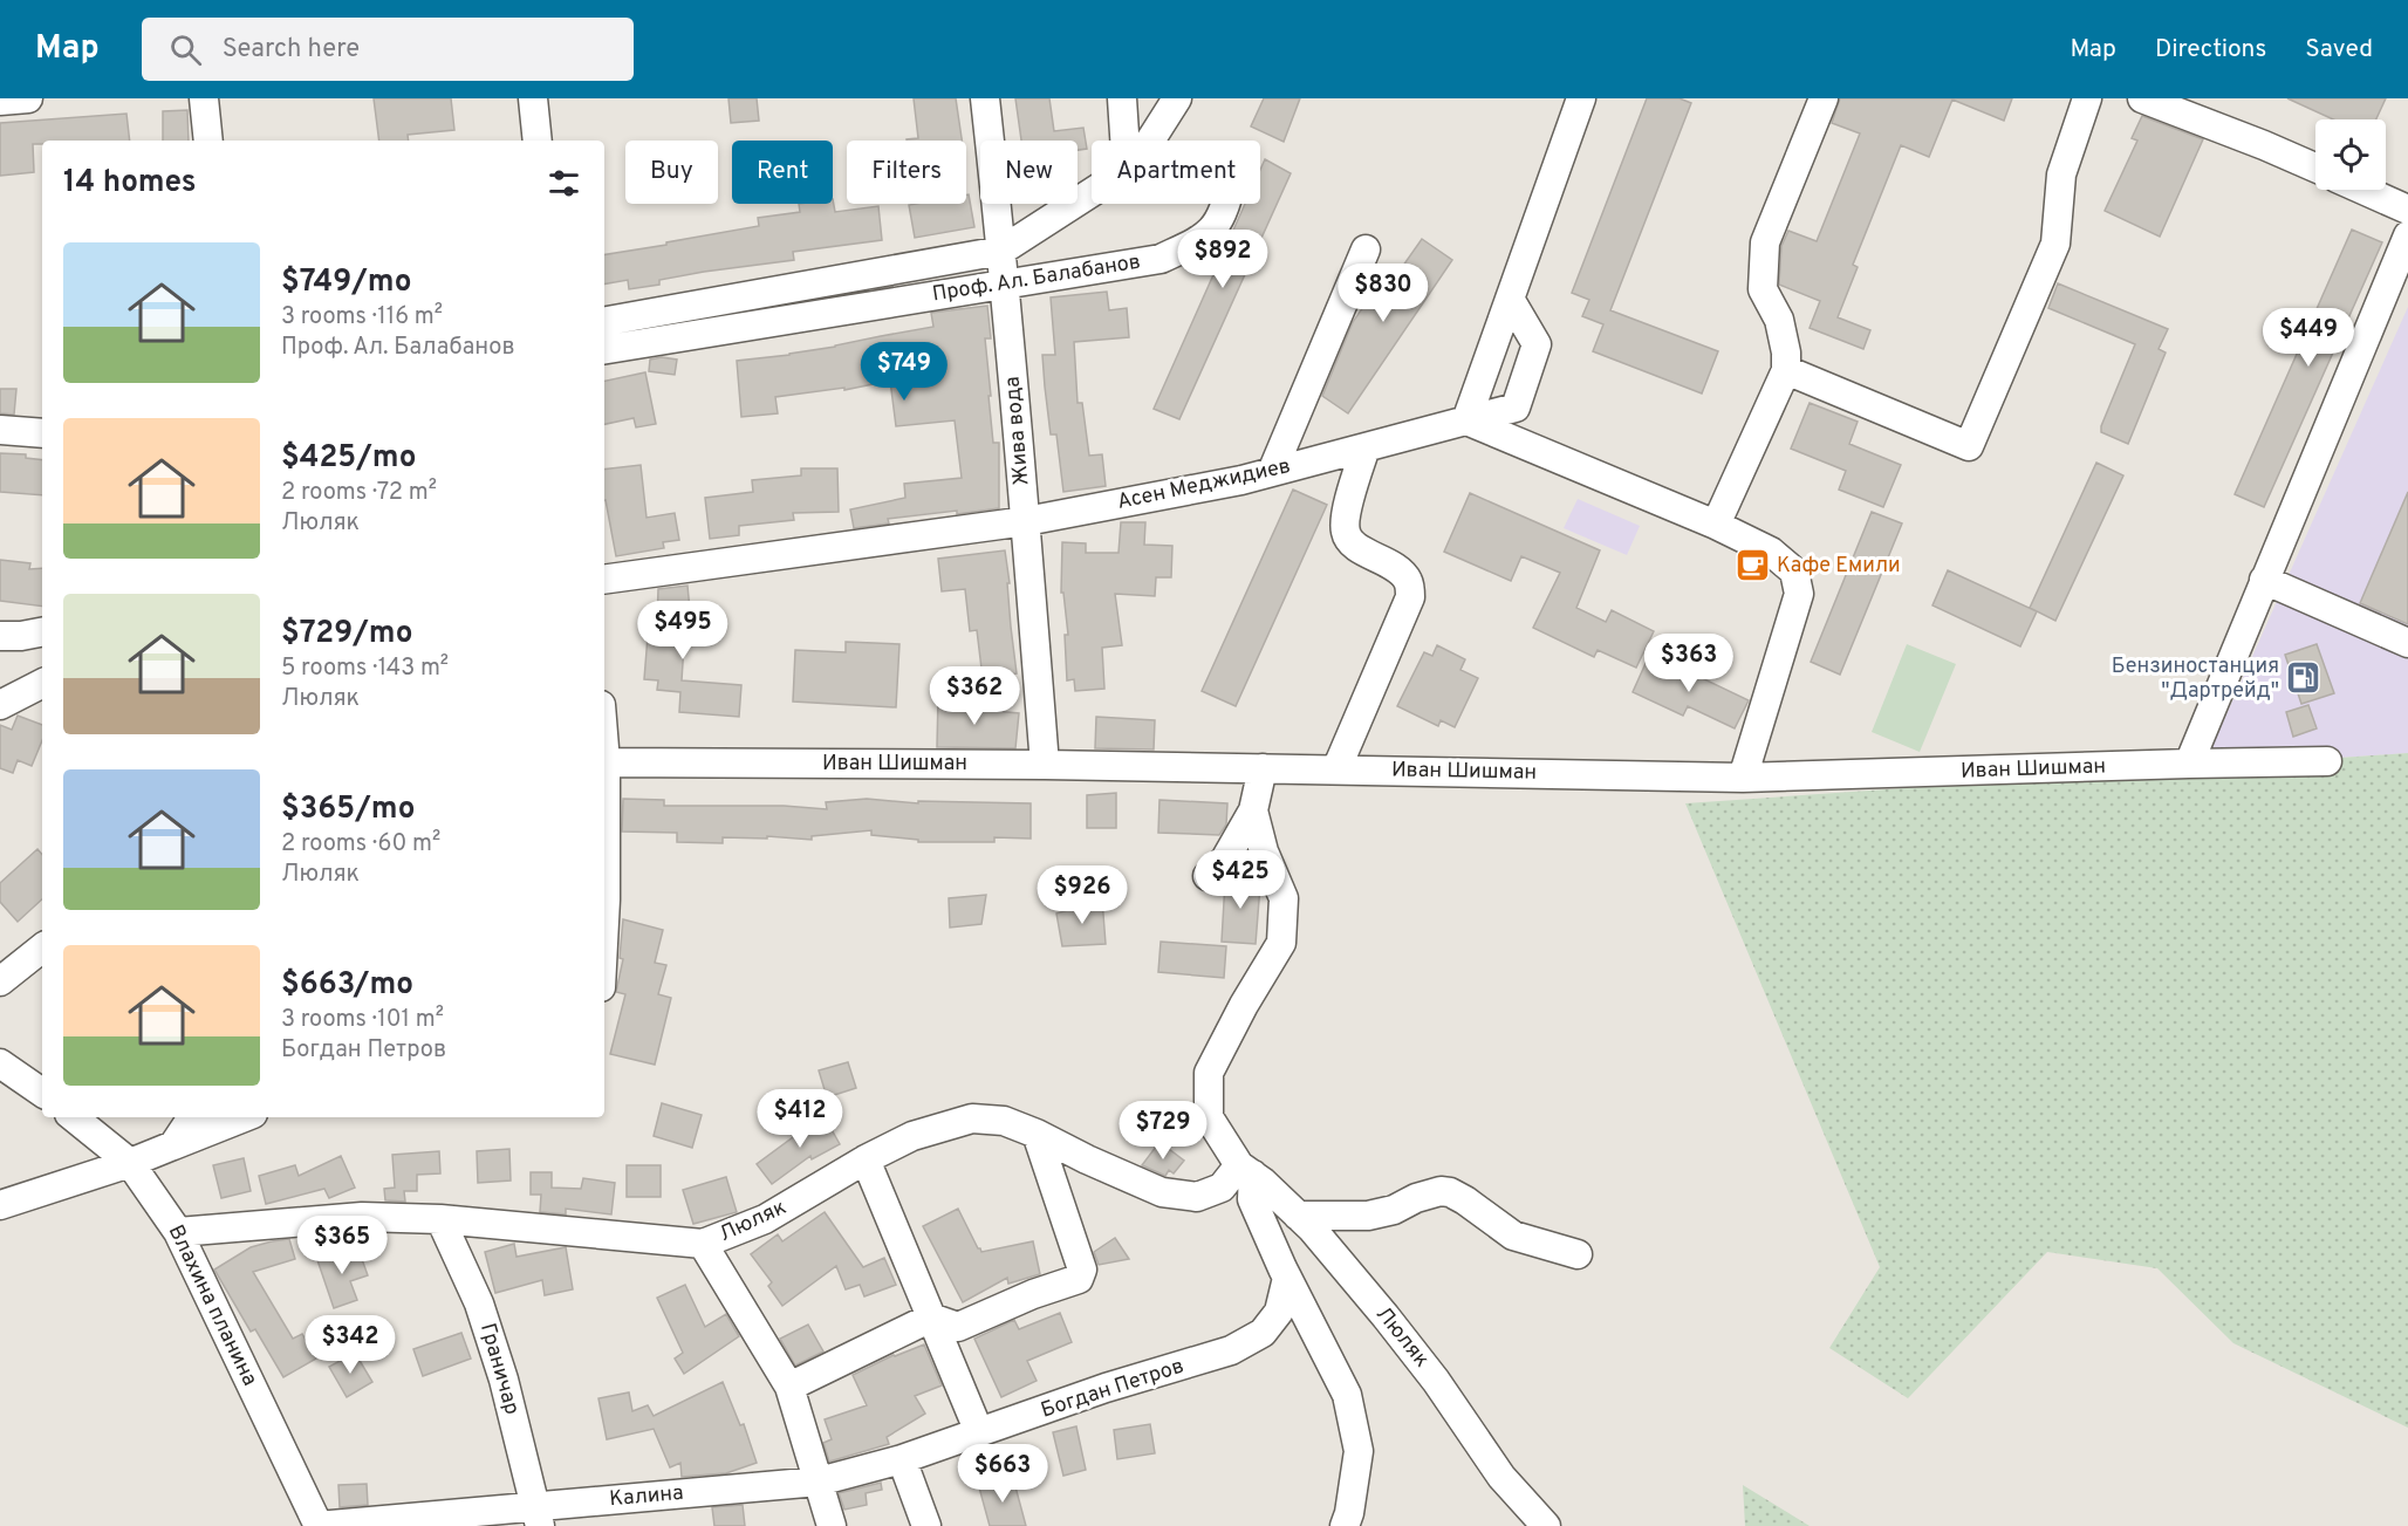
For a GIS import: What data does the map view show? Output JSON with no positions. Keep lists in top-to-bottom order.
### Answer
{
  "streets": {
    "street": [
      "Проф. Ал. Балабанов",
      "Жива вода",
      "Асен Меджидиев",
      "Иван Шишман",
      "Люляк",
      "Влахина планина",
      "Граничар",
      "Богдан Петров",
      "Калина"
    ]
  },
  "crossings": [
    ["Проф. Ал. Балабанов", "Жива вода"],
    ["Жива вода", "Асен Меджидиев"],
    ["Жива вода", "Иван Шишман"],
    ["Иван Шишман", "Люляк"],
    ["Люляк", "Влахина планина"],
    ["Люляк", "Граничар"],
    ["Влахина планина", "Калина"],
    ["Граничар", "Калина"],
    ["Богдан Петров", "Калина"]
  ],
  "places": {
    "cafe": ["Кафе Емили"],
    "fuel station": ["Бензиностанция \"Дартрейд\""]
  },
  "page": {
    "header": "Map",
    "search": "Search here",
    "nav": ["Map", "Directions", "Saved"],
    "chip": [
      "Buy",
      "Rent",
      "Filters",
      "New",
      "Apartment"
    ],
    "heading": "14 homes",
    "list": [
      {
        "name": "$749/mo",
        "note": "3 rooms · 116 m² · Проф. Ал. Балабанов"
      },
      {
        "name": "$425/mo",
        "note": "2 rooms · 72 m² · Люляк"
      },
      {
        "name": "$729/mo",
        "note": "5 rooms · 143 m² · Люляк"
      },
      {
        "name": "$365/mo",
        "note": "2 rooms · 60 m² · Люляк"
      },
      {
        "name": "$663/mo",
        "note": "3 rooms · 101 m² · Богдан Петров"
      }
    ],
    "price": [
      "$892",
      "$830",
      "$449",
      "$749",
      "$495",
      "$363",
      "$362",
      "$425",
      "$926",
      "$412",
      "$729",
      "$365",
      "$342",
      "$663"
    ]
  }
}
